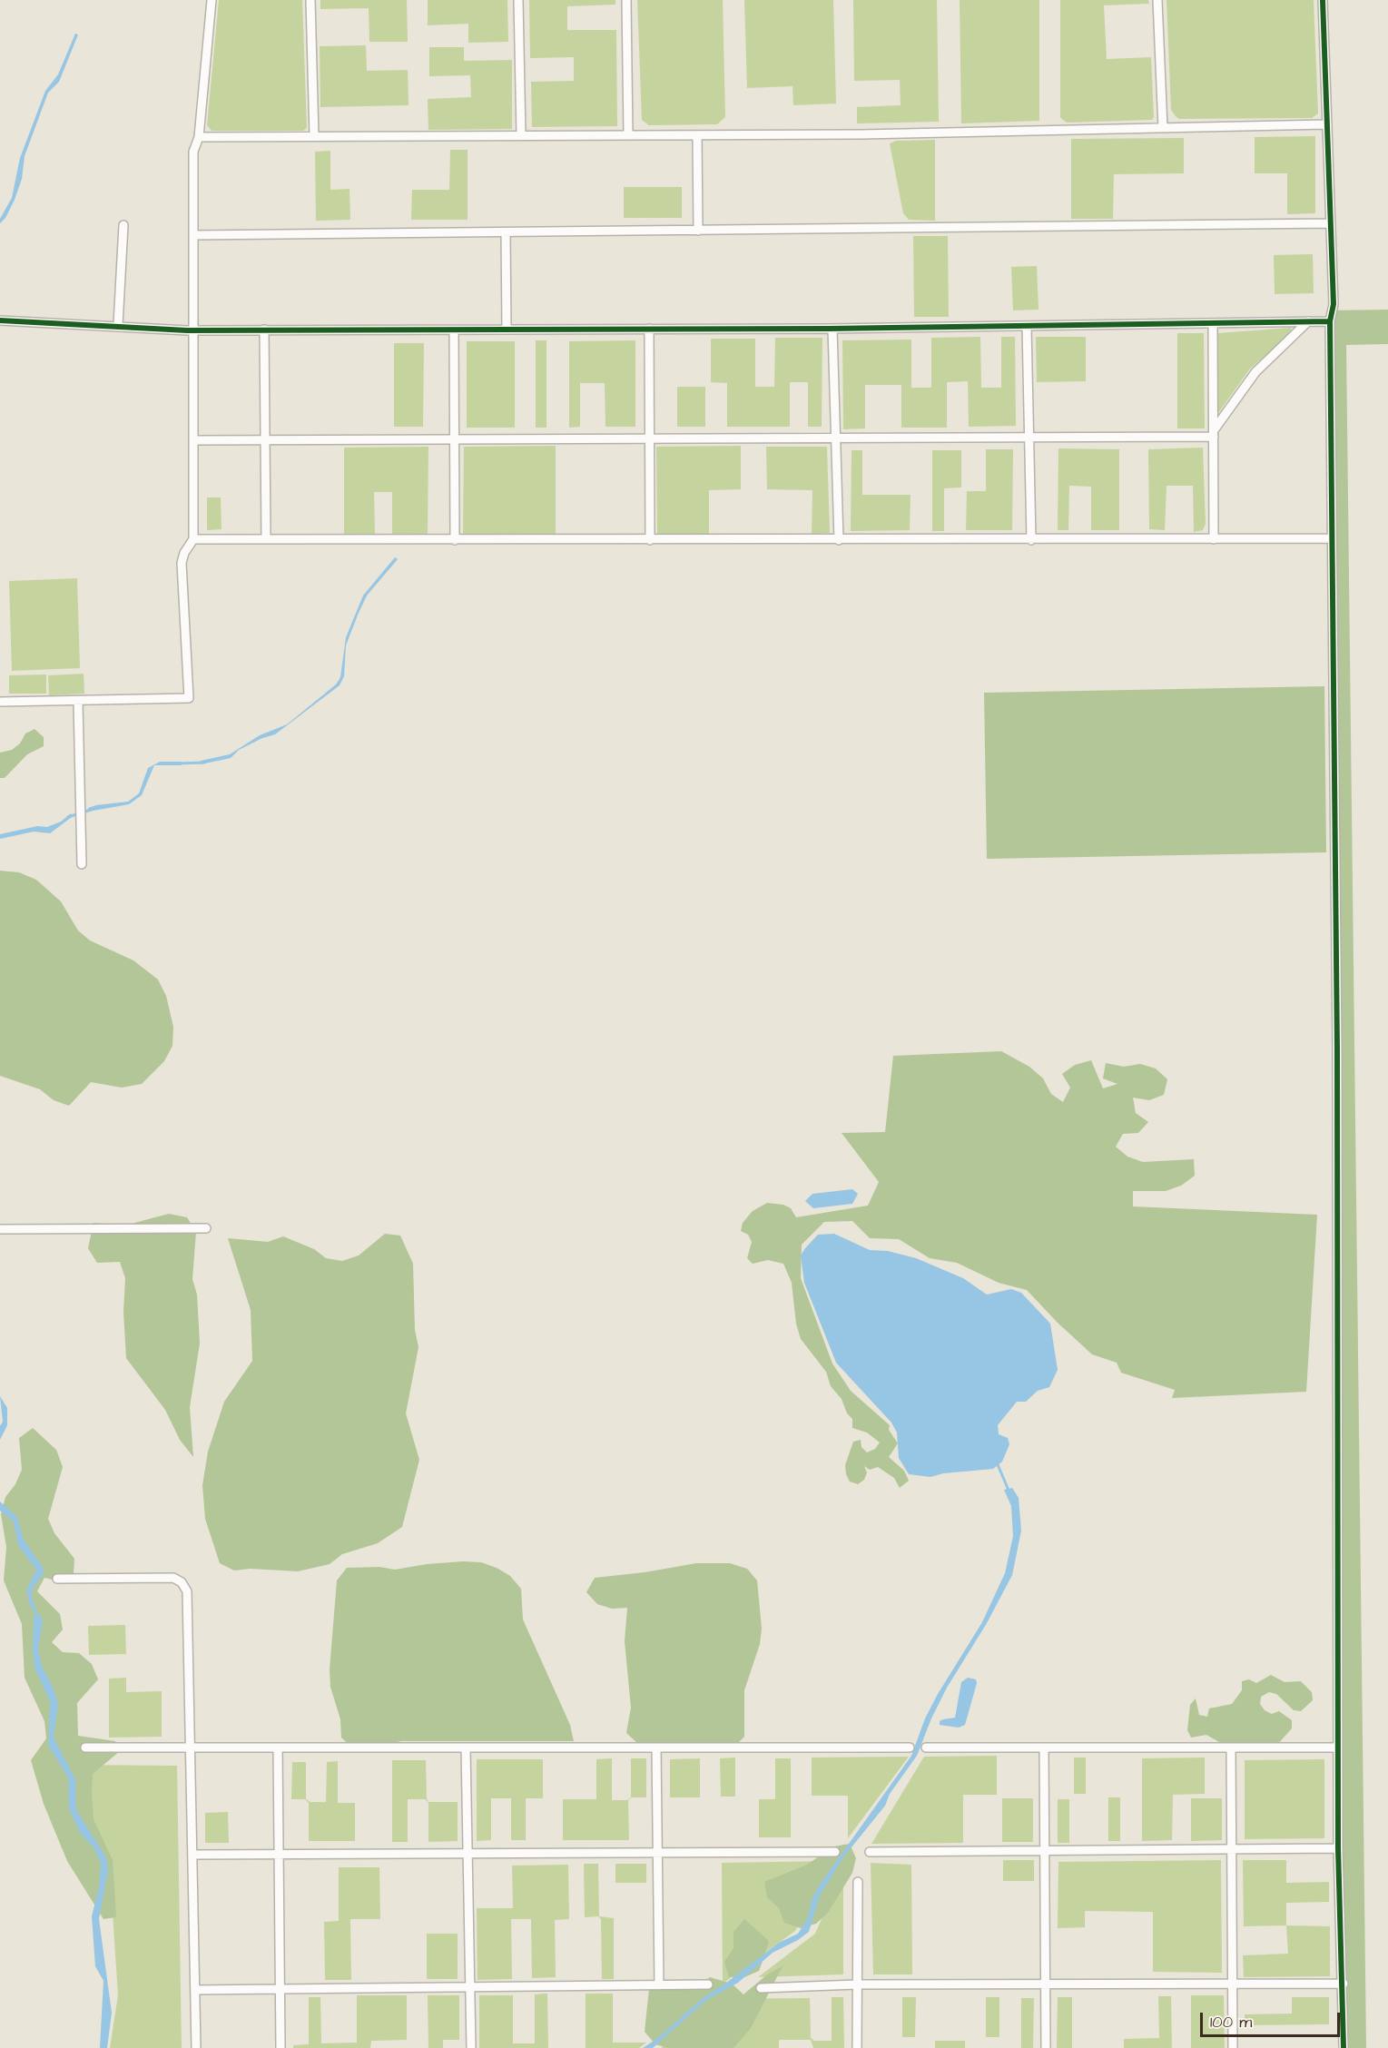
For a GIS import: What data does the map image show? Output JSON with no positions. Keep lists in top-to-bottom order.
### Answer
{
  "scale_bar": "100 m"
}
